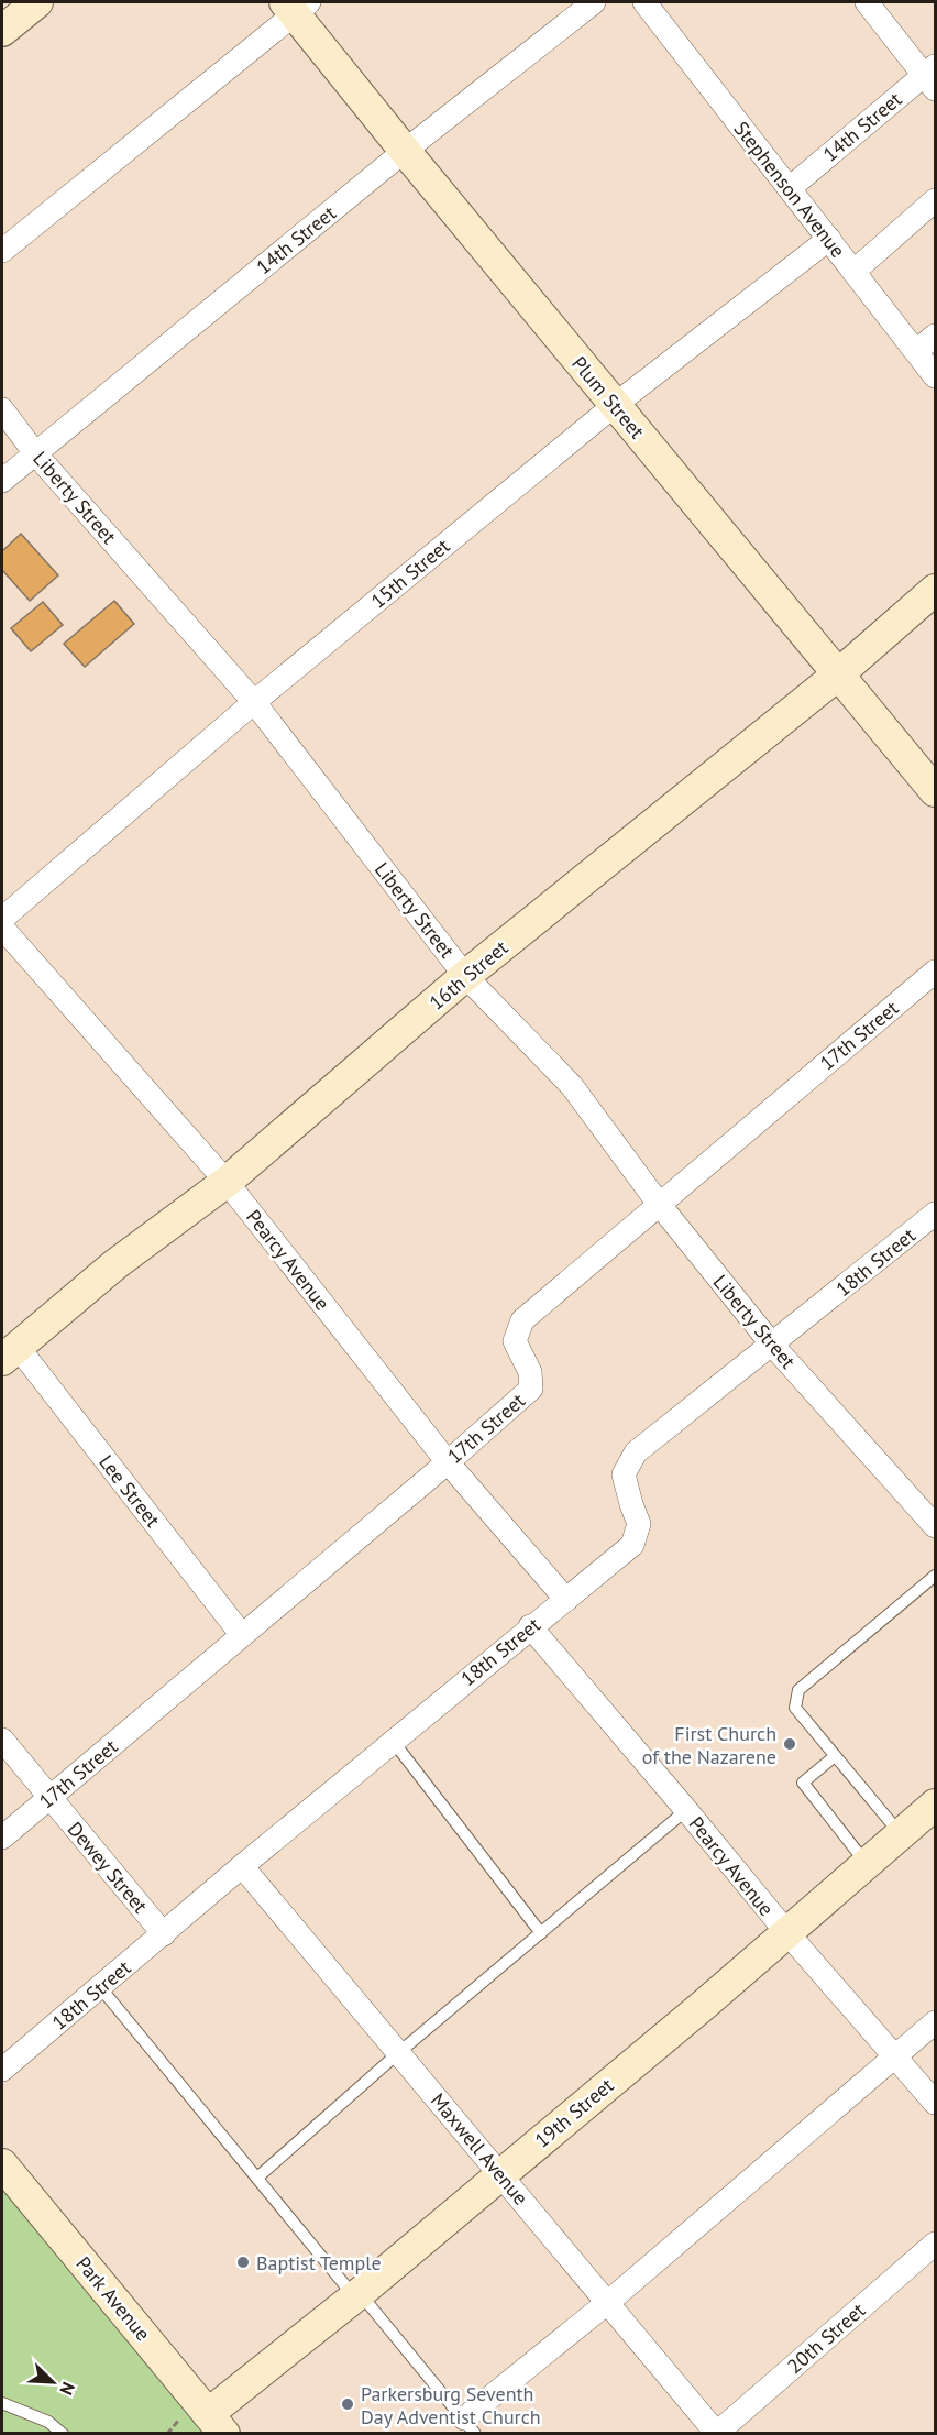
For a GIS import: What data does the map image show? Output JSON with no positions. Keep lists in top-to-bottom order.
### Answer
{
  "streets": {
    "street": [
      "14th Street",
      "Stephenson Avenue",
      "Plum Street",
      "Liberty Street",
      "15th Street",
      "16th Street",
      "17th Street",
      "Pearcy Avenue",
      "18th Street",
      "Lee Street",
      "Dewey Street",
      "19th Street",
      "Maxwell Avenue",
      "Park Avenue",
      "20th Street"
    ]
  },
  "crossings": [
    ["14th Street", "Stephenson Avenue"],
    ["14th Street", "Plum Street"],
    ["14th Street", "Liberty Street"],
    ["Stephenson Avenue", "15th Street"],
    ["Plum Street", "15th Street"],
    ["Plum Street", "16th Street"],
    ["Liberty Street", "15th Street"],
    ["Liberty Street", "16th Street"],
    ["Liberty Street", "17th Street"],
    ["Liberty Street", "18th Street"],
    ["16th Street", "Pearcy Avenue"],
    ["16th Street", "Lee Street"],
    ["17th Street", "Pearcy Avenue"],
    ["17th Street", "Lee Street"],
    ["17th Street", "Dewey Street"],
    ["Pearcy Avenue", "18th Street"],
    ["Pearcy Avenue", "19th Street"],
    ["18th Street", "Dewey Street"],
    ["18th Street", "Maxwell Avenue"],
    ["19th Street", "Maxwell Avenue"],
    ["19th Street", "Park Avenue"],
    ["Maxwell Avenue", "20th Street"]
  ],
  "places": ["First Church of the Nazarene", "Baptist Temple", "Parkersburg Seventh Day Adventist Church"],
  "north": "bottom right"
}
